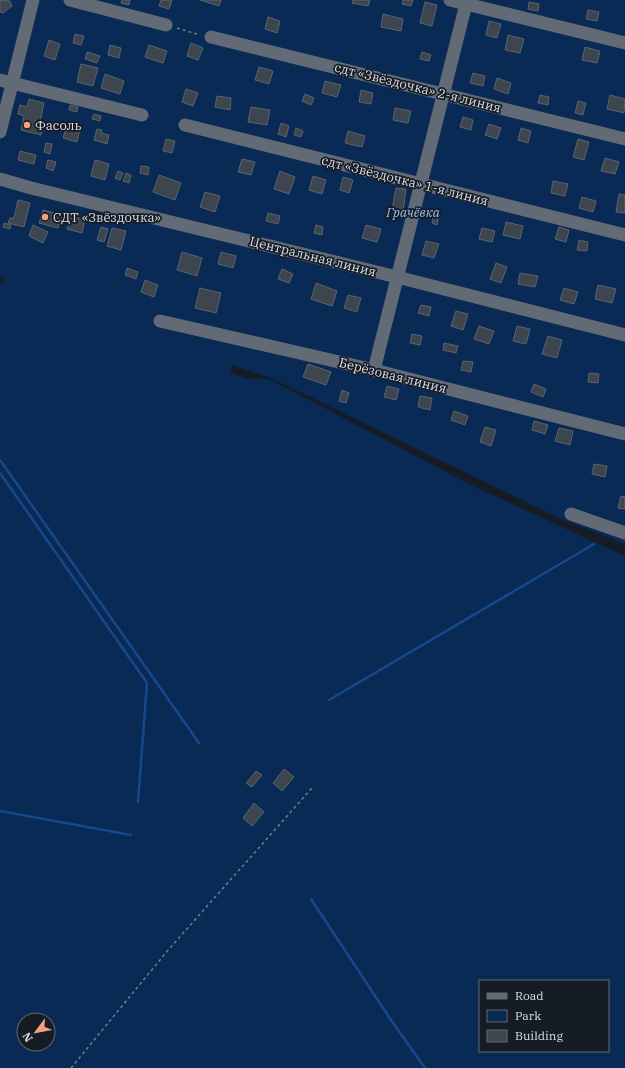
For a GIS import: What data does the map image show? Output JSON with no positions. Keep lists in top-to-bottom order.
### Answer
{
  "streets": {
    "street": [
      "сдт «Звёздочка» 2-я линия",
      "сдт «Звёздочка» 1-я линия",
      "Центральная линия",
      "Берёзовая линия"
    ]
  },
  "parks": ["Грачёвка"],
  "places": ["Фасоль", "СДТ «Звёздочка»"],
  "legend": ["Road", "Park", "Building"],
  "north": "bottom left"
}
